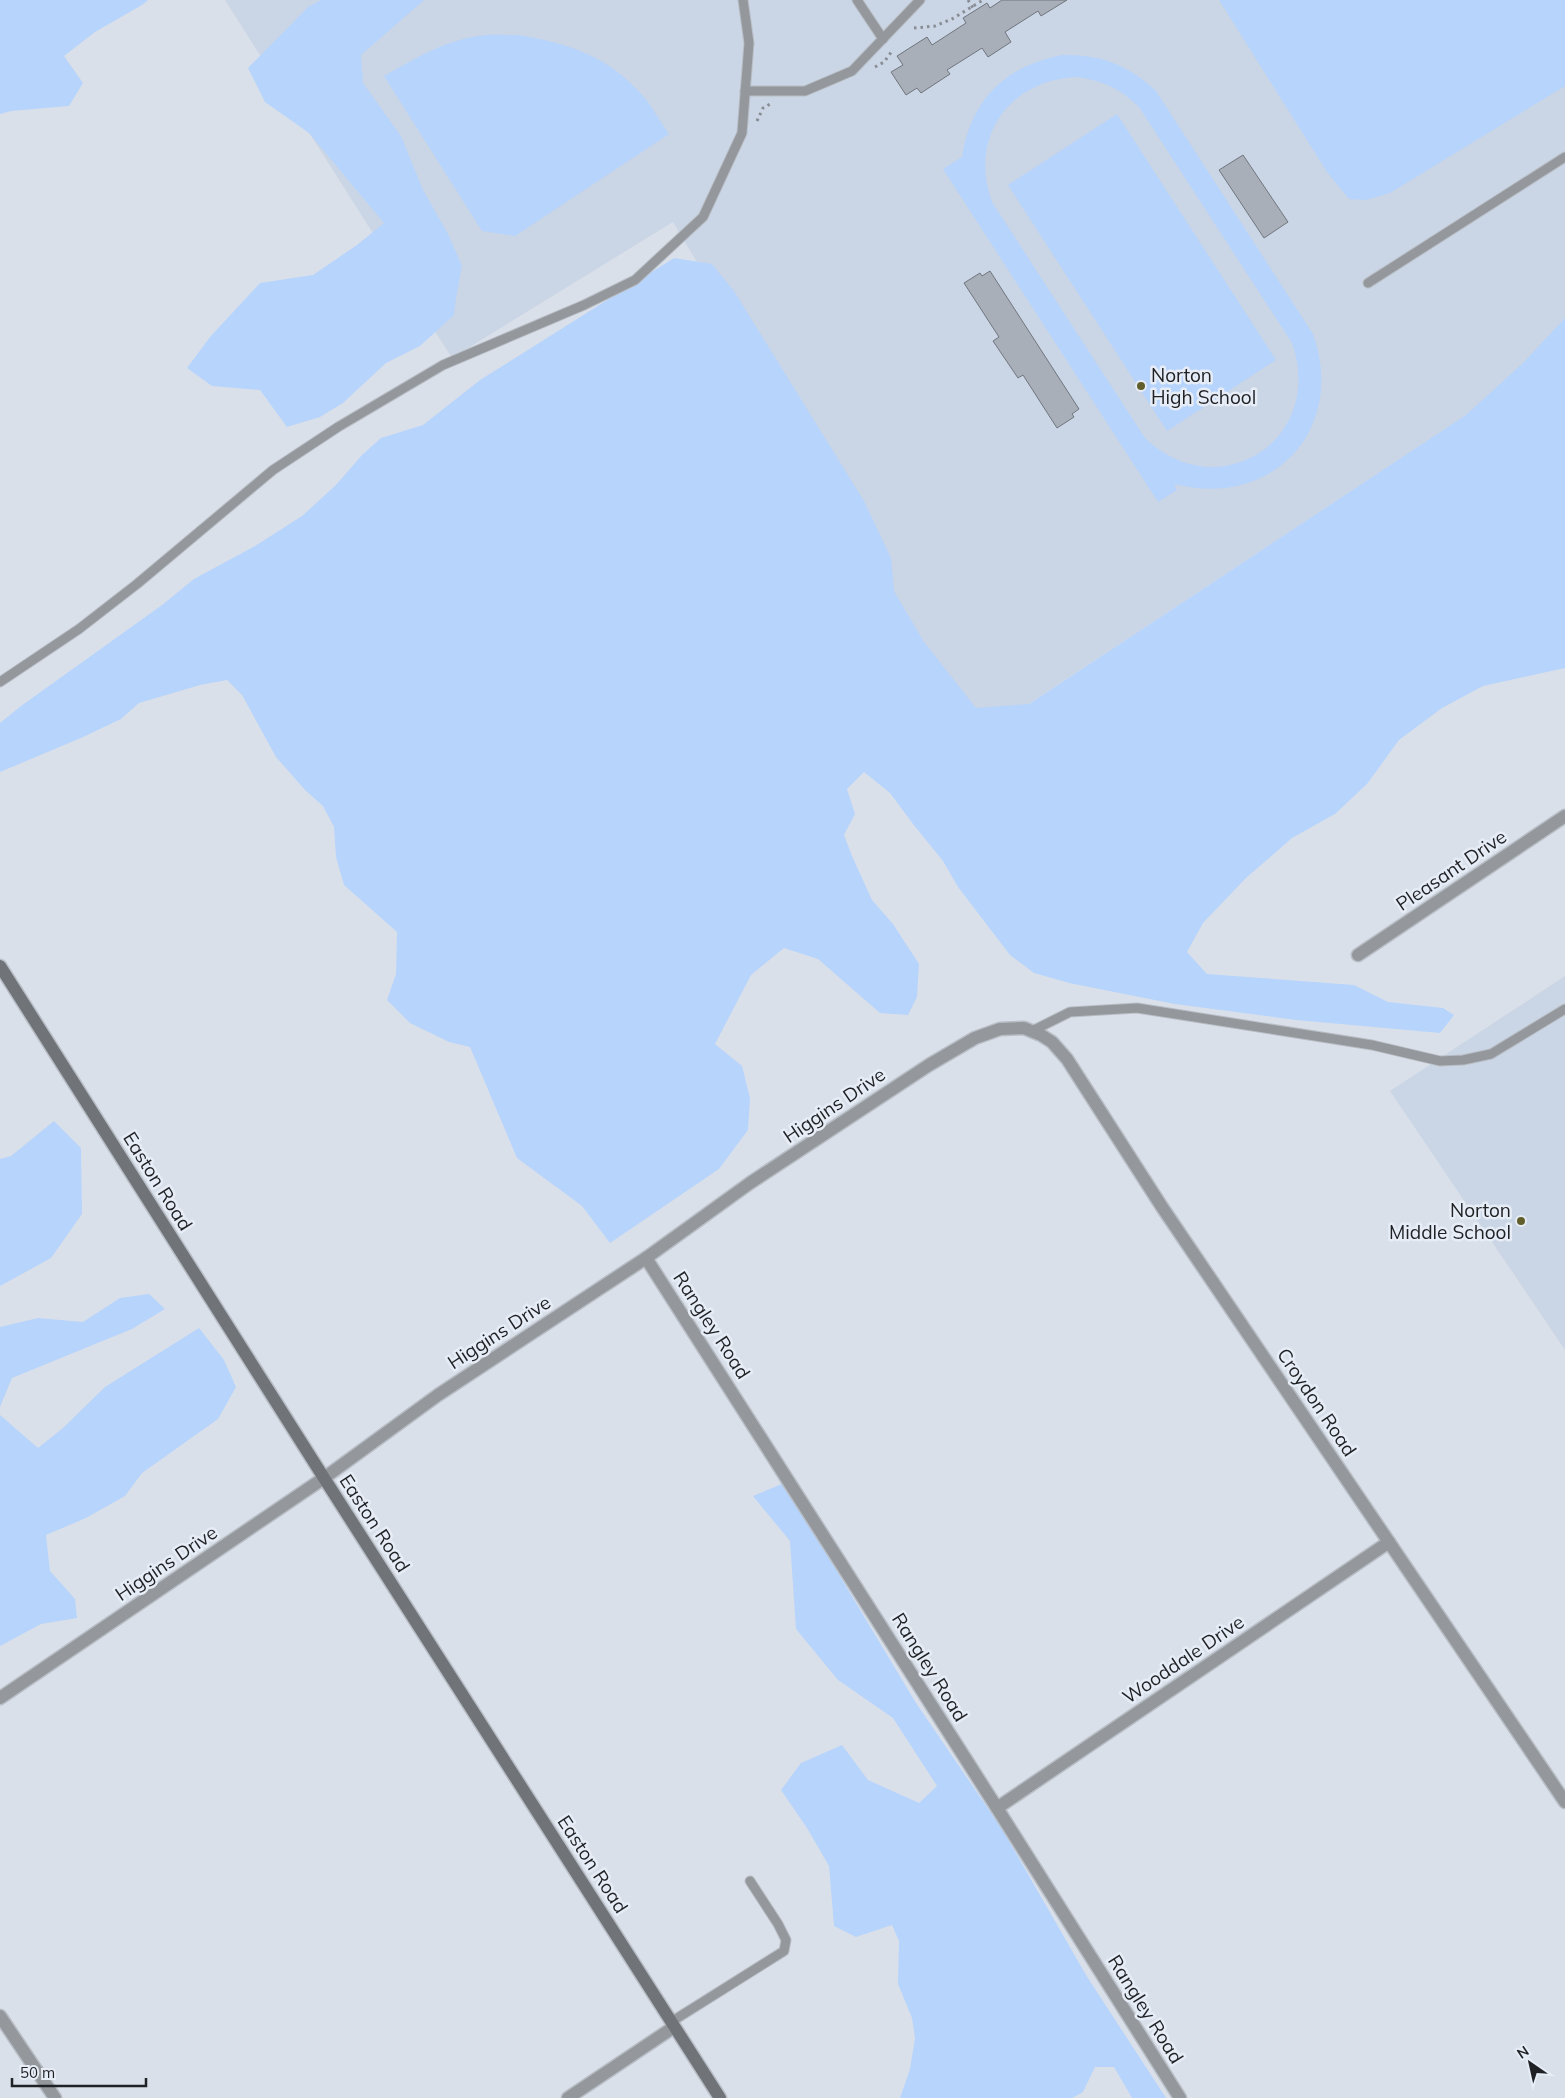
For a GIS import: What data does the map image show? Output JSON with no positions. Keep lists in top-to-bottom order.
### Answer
{
  "streets": {
    "street": [
      "Pleasant Drive",
      "Higgins Drive",
      "Easton Road",
      "Rangley Road",
      "Croydon Road",
      "Wooddale Drive"
    ]
  },
  "crossings": [
    ["Higgins Drive", "Easton Road"],
    ["Higgins Drive", "Rangley Road"],
    ["Higgins Drive", "Croydon Road"],
    ["Rangley Road", "Wooddale Drive"],
    ["Croydon Road", "Wooddale Drive"]
  ],
  "places": ["Norton High School", "Norton Middle School"],
  "scale_bar": "50 m",
  "north": "top left"
}
